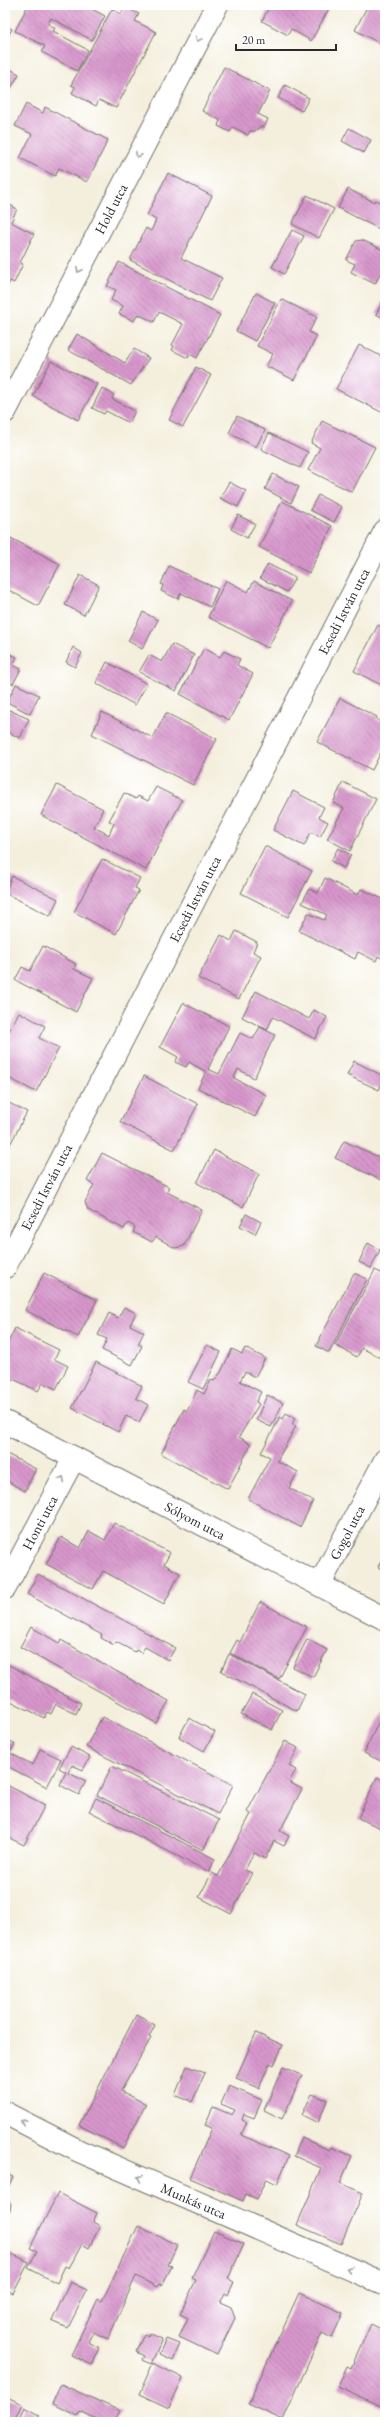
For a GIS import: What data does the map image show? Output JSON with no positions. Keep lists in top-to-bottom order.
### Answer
{
  "streets": {
    "street": [
      "Hold utca",
      "Ecsedi István utca",
      "Sólyom utca",
      "Honti utca",
      "Gogol utca",
      "Munkás utca"
    ]
  },
  "crossings": [
    ["Sólyom utca", "Honti utca"],
    ["Sólyom utca", "Gogol utca"]
  ],
  "one_way": ["Hold utca", "Honti utca", "Munkás utca"],
  "scale_bar": "20 m"
}
